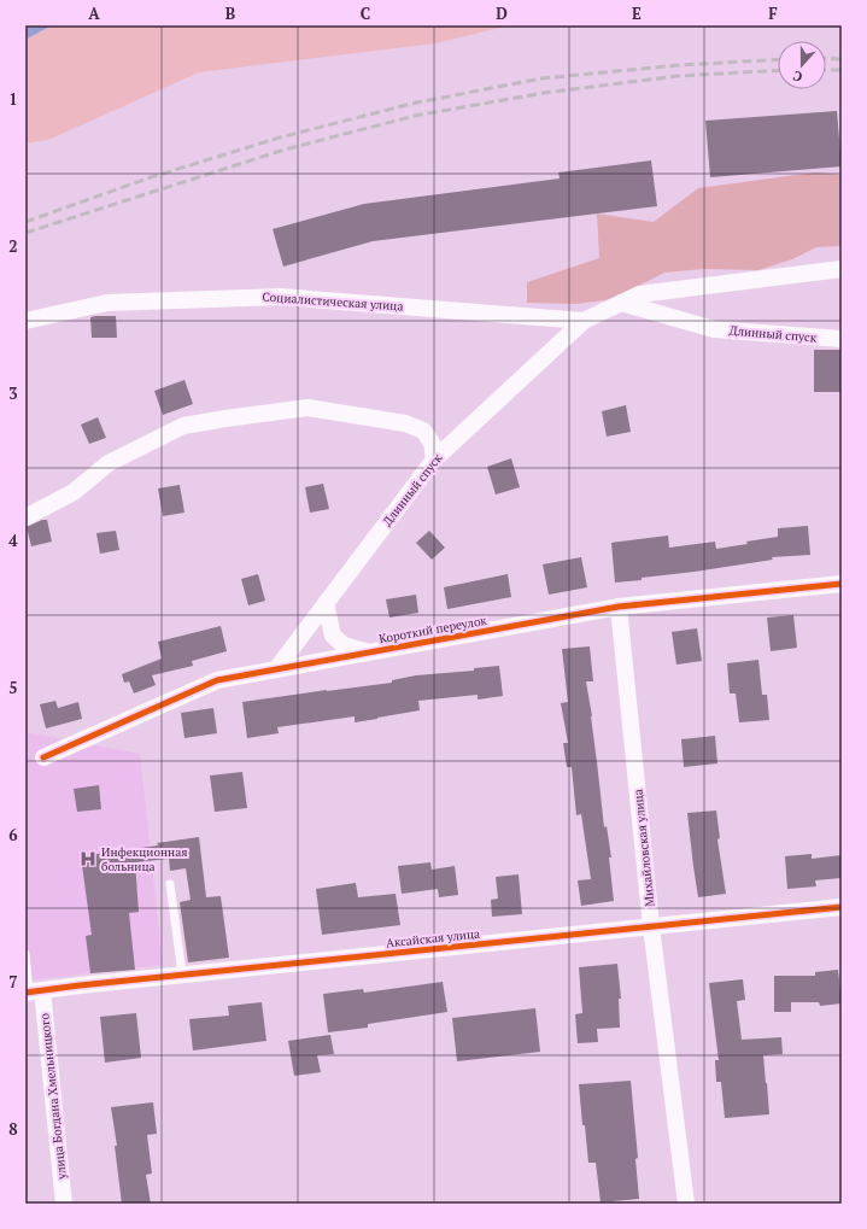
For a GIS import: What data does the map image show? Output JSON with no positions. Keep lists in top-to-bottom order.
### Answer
{
  "streets": {
    "street": [
      "Социалистическая улица",
      "Длинный спуск",
      "Короткий переулок",
      "Михайловская улица",
      "Аксайская улица",
      "улица Богдана Хмельницкого"
    ]
  },
  "crossings": [
    ["Социалистическая улица", "Длинный спуск"],
    ["Длинный спуск", "Короткий переулок"],
    ["Короткий переулок", "Михайловская улица"],
    ["Михайловская улица", "Аксайская улица"],
    ["Аксайская улица", "улица Богдана Хмельницкого"]
  ],
  "places": {
    "hospital": ["Инфекционная больница"]
  },
  "north": "bottom",
  "grid": {
    "columns": [
      "A",
      "B",
      "C",
      "D",
      "E",
      "F"
    ],
    "rows": [
      "1",
      "2",
      "3",
      "4",
      "5",
      "6",
      "7",
      "8"
    ]
  }
}
